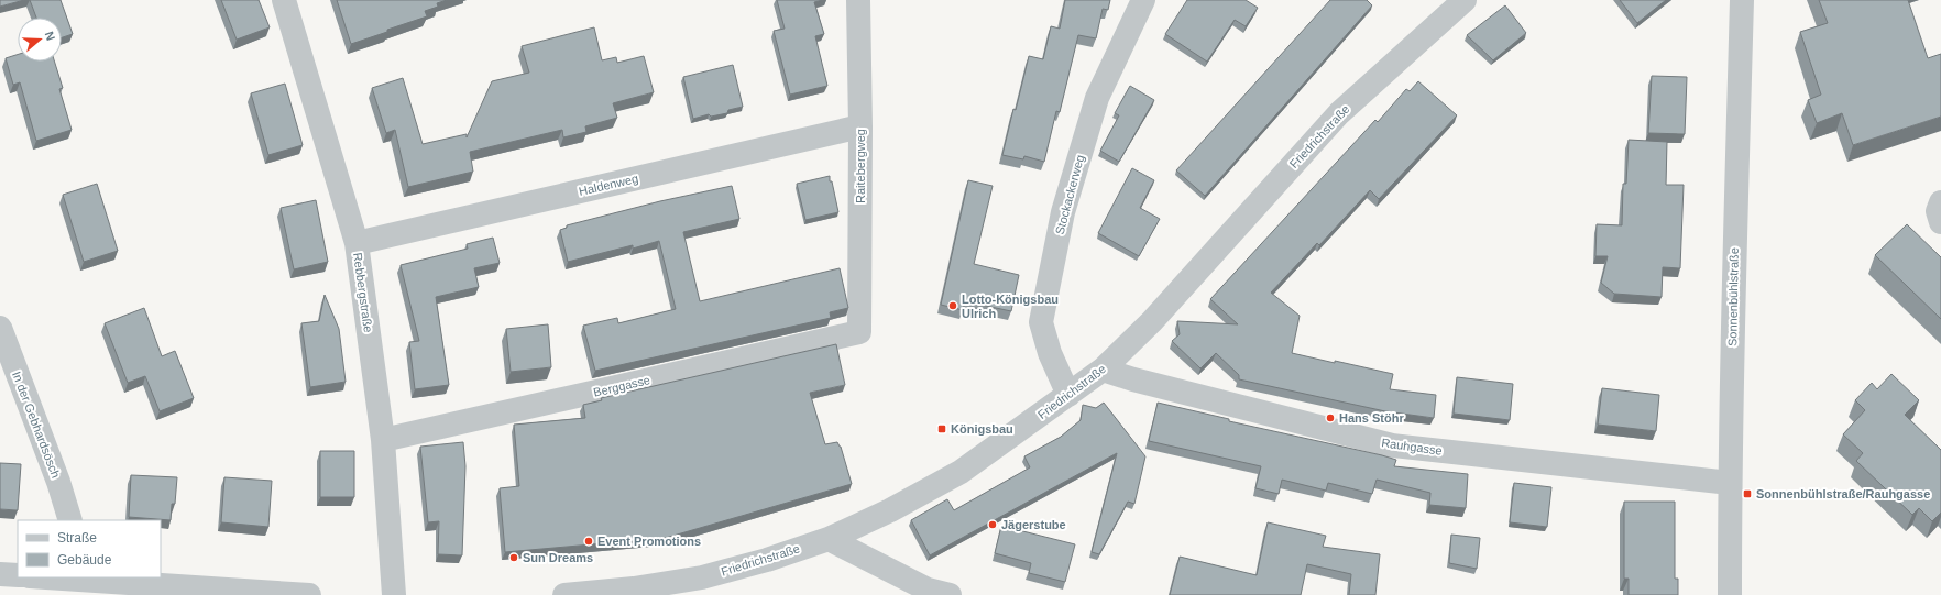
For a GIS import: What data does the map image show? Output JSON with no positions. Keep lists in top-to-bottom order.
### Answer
{
  "streets": {
    "street": [
      "Friedrichstraße",
      "Raitebergweg",
      "Haldenweg",
      "Stockackerweg",
      "Rebbergstraße",
      "Sonnenbühlstraße",
      "Berggasse",
      "In der Gebhardsösch",
      "Rauhgasse"
    ]
  },
  "crossings": [
    ["Friedrichstraße", "Stockackerweg"],
    ["Friedrichstraße", "Rauhgasse"],
    ["Raitebergweg", "Haldenweg"],
    ["Raitebergweg", "Berggasse"],
    ["Haldenweg", "Rebbergstraße"],
    ["Rebbergstraße", "Berggasse"],
    ["Sonnenbühlstraße", "Rauhgasse"]
  ],
  "places": {
    "other": [
      "Lotto-Königsbau Ulrich",
      "Hans Stöhr",
      "Jägerstube",
      "Event Promotions",
      "Sun Dreams"
    ],
    "transit": ["Königsbau", "Sonnenbühlstraße/Rauhgasse"]
  },
  "legend": ["Straße", "Gebäude"],
  "north": "right"
}
